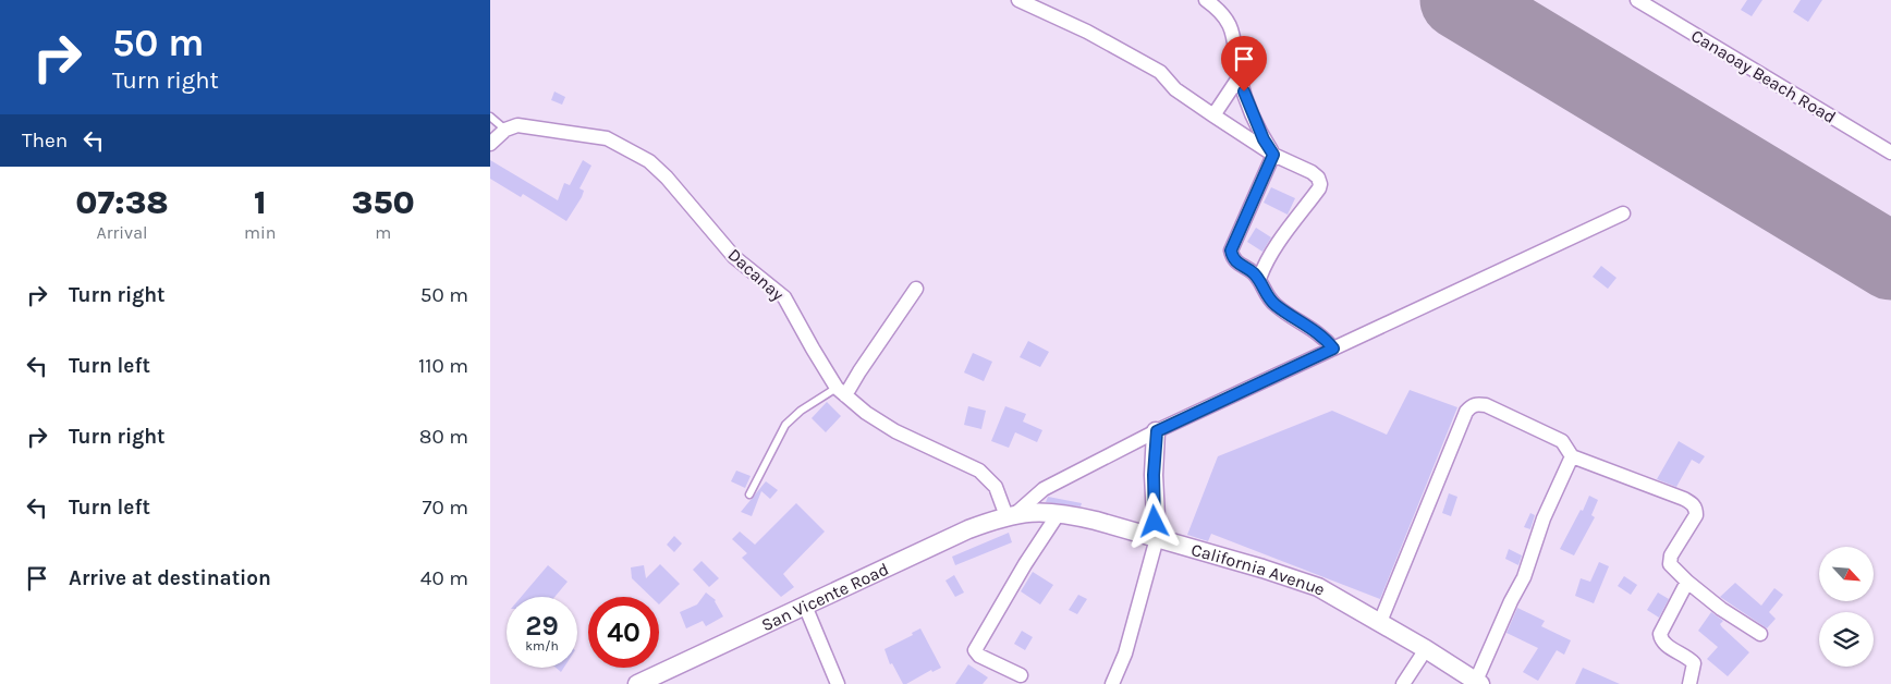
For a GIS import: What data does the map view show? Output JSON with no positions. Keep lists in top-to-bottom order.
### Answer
{
  "streets": {
    "street": [
      "Canaoay Beach Road",
      "Dacanay",
      "California Avenue",
      "San Vicente Road"
    ]
  },
  "crossings": [
    ["Dacanay", "California Avenue"],
    ["Dacanay", "San Vicente Road"],
    ["California Avenue", "San Vicente Road"]
  ],
  "north": "bottom right",
  "page": {
    "turn": ["50 m", "Turn right"],
    "then": "Then",
    "eta": [
      "07:38",
      "Arrival",
      "1",
      "min",
      "350",
      "m"
    ],
    "list": [
      {
        "name": "Turn right",
        "value": "50 m"
      },
      {
        "name": "Turn left",
        "value": "110 m"
      },
      {
        "name": "Turn right",
        "value": "80 m"
      },
      {
        "name": "Turn left",
        "value": "70 m"
      },
      {
        "name": "Arrive at destination",
        "value": "40 m"
      }
    ],
    "speed": "29 km/h",
    "limit": "40"
  }
}
